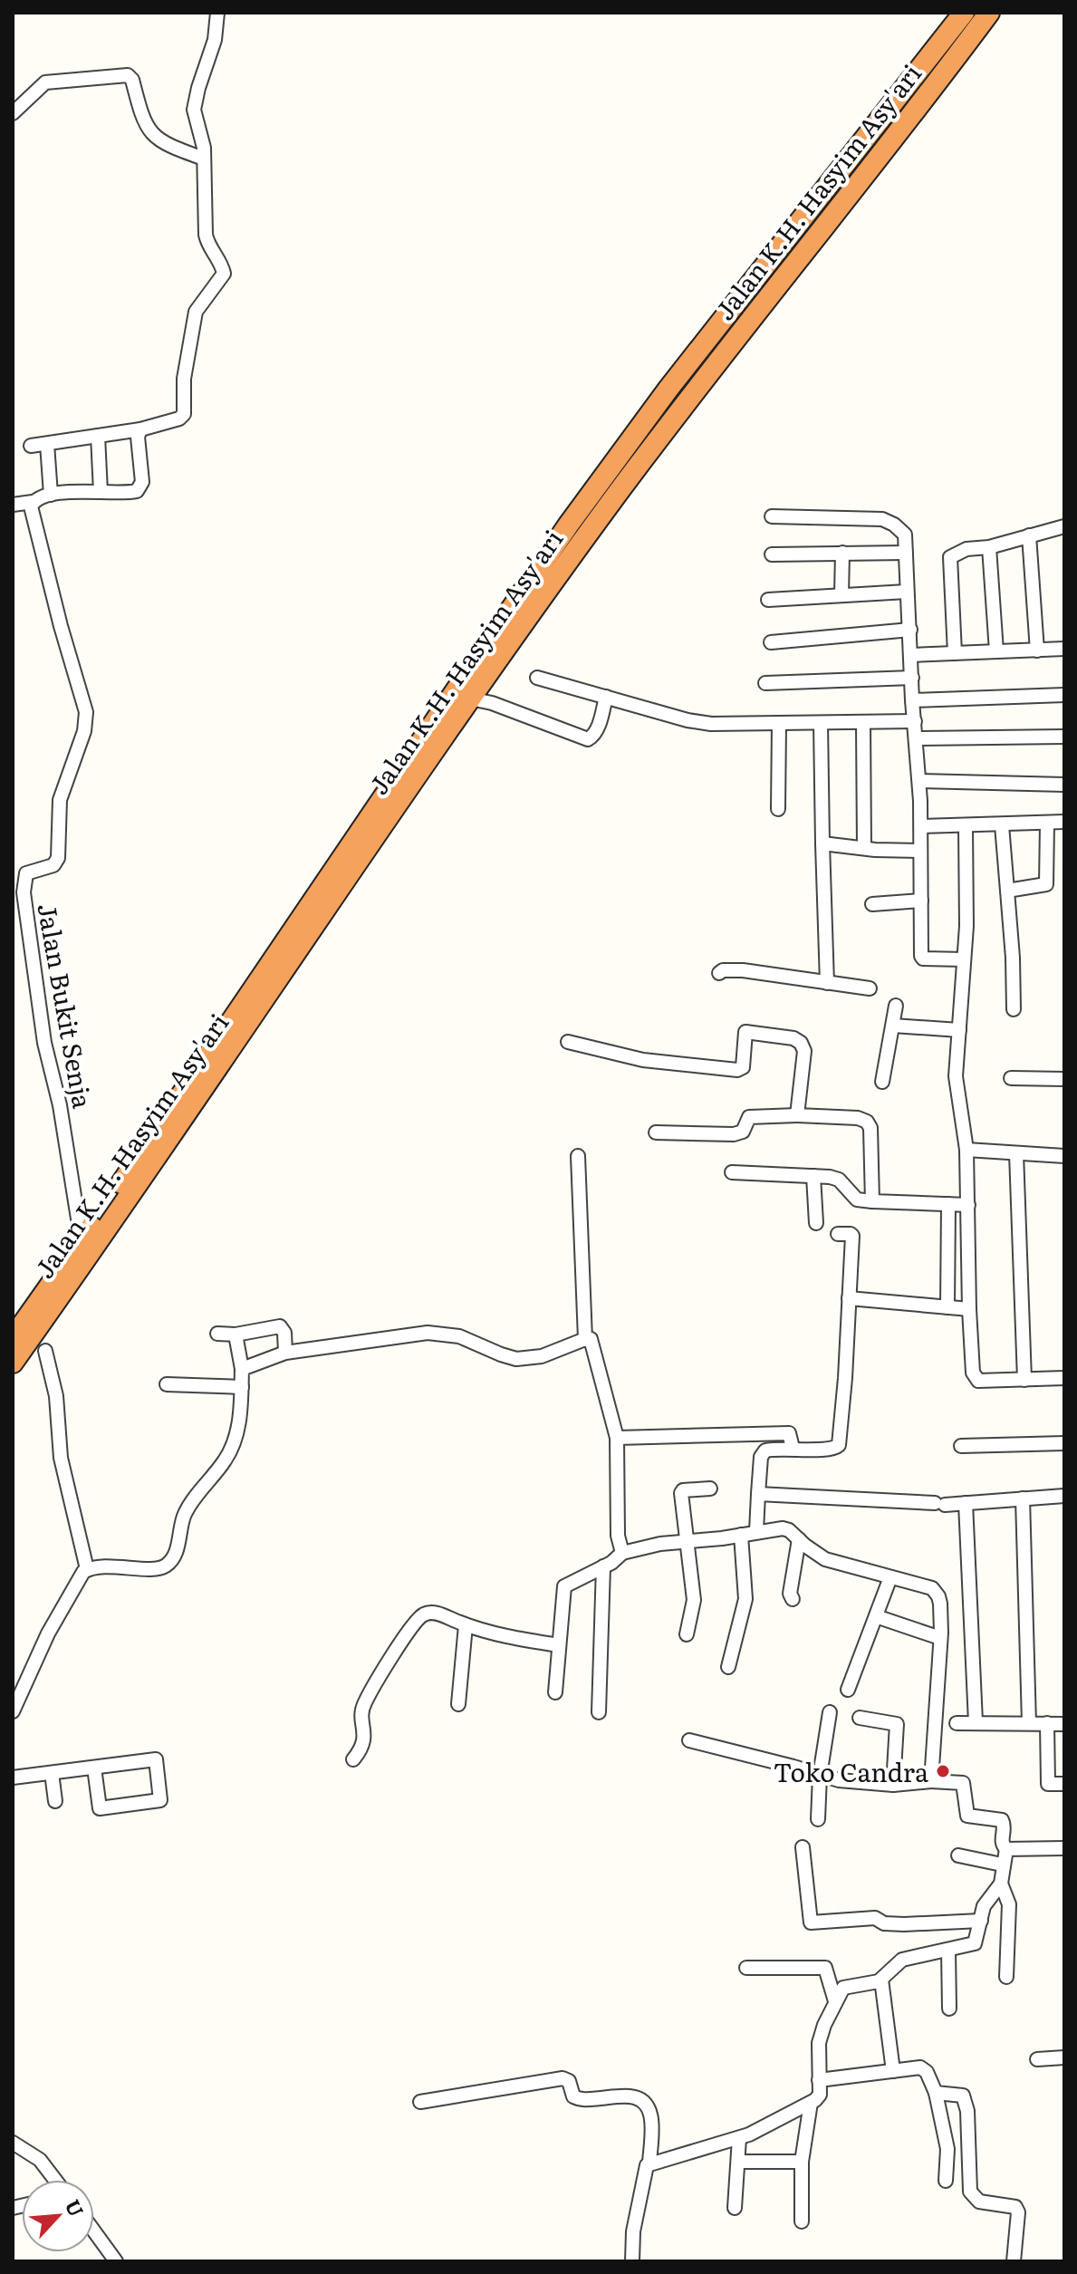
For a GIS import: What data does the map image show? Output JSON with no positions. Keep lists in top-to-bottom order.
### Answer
{
  "streets": {
    "highway": ["Jalan K.H. Hasyim Asy'ari"],
    "street": ["Jalan Bukit Senja"]
  },
  "crossings": [
    ["Jalan K.H. Hasyim Asy'ari", "Jalan Bukit Senja"]
  ],
  "places": ["Toko Candra"],
  "north": "top right"
}
